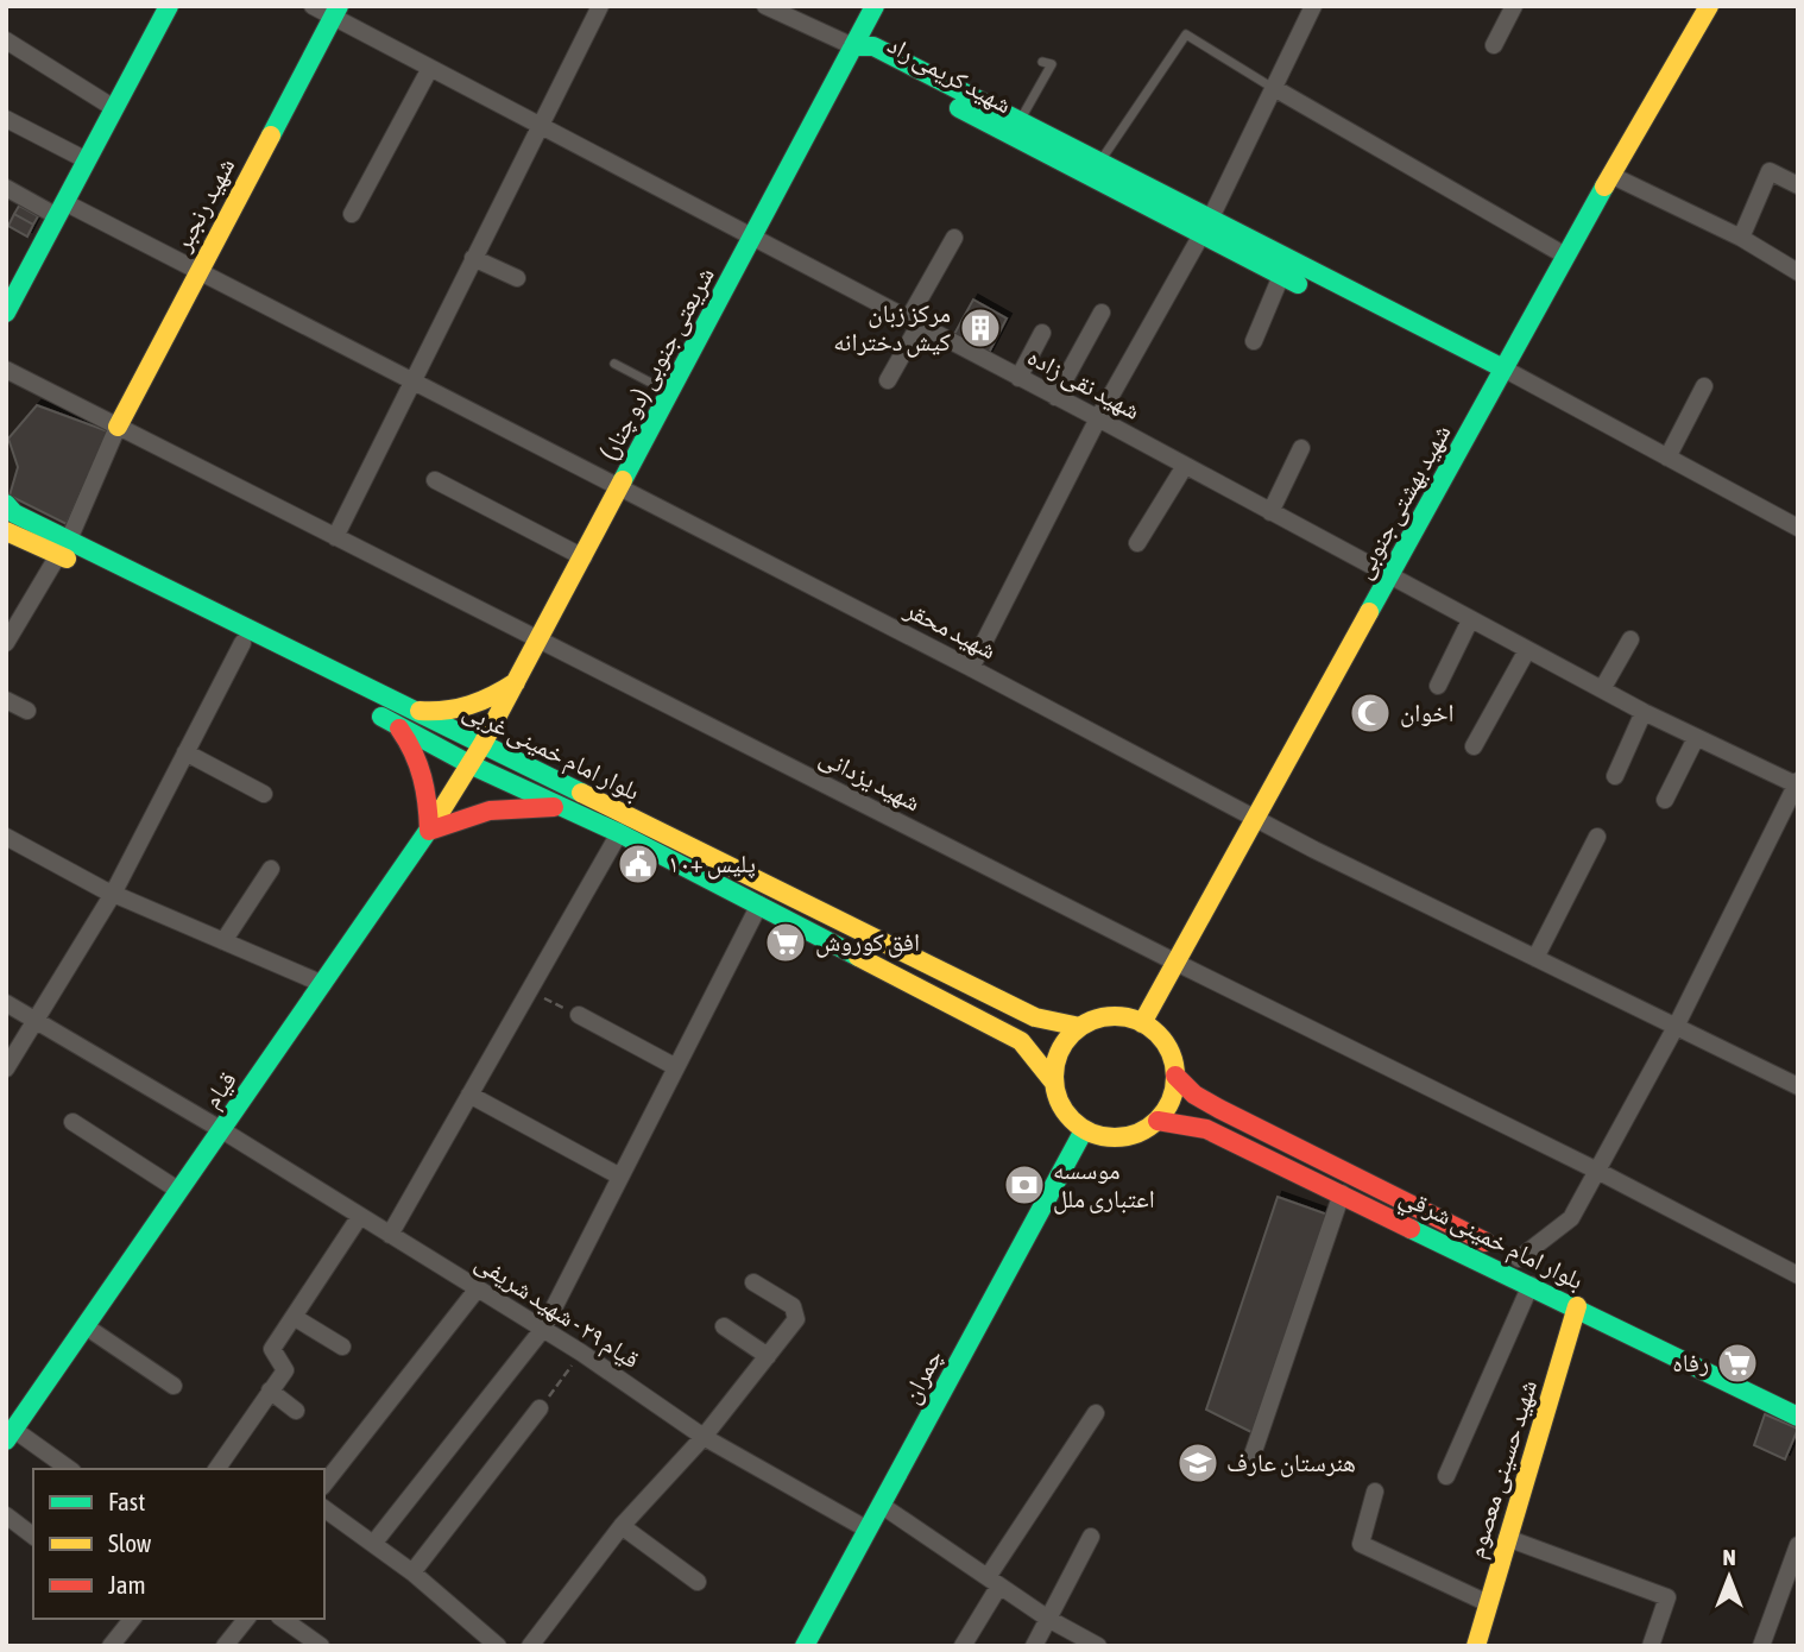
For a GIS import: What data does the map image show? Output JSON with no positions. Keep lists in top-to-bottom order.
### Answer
{
  "streets": {
    "main road": [
      "شهید کریمی راد",
      "شهید رنجبر",
      "شریعتی جنوبی (دو چنار)",
      "شهید بهشتی جنوبی",
      "بلوار امام خمینی غربی",
      "قیام",
      "بلوار امام خمینی شرقي",
      "چمران",
      "شهید حسینی معصوم"
    ],
    "street": [
      "شهید نقی زاده",
      "شهید محقر",
      "شهید یزدانی",
      "قیام ۲۹ - شهید شریفی"
    ]
  },
  "crossings": [
    ["شهید کریمی راد", "شریعتی جنوبی (دو چنار)"],
    ["شهید کریمی راد", "شهید بهشتی جنوبی"],
    ["شهید رنجبر", "شهید نقی زاده"],
    ["شهید رنجبر", "شهید محقر"],
    ["شهید رنجبر", "شهید یزدانی"],
    ["شریعتی جنوبی (دو چنار)", "شهید نقی زاده"],
    ["شریعتی جنوبی (دو چنار)", "شهید محقر"],
    ["شریعتی جنوبی (دو چنار)", "بلوار امام خمینی غربی"],
    ["شریعتی جنوبی (دو چنار)", "شهید یزدانی"],
    ["شریعتی جنوبی (دو چنار)", "قیام"],
    ["شهید نقی زاده", "شهید بهشتی جنوبی"],
    ["شهید بهشتی جنوبی", "شهید محقر"],
    ["شهید بهشتی جنوبی", "بلوار امام خمینی غربی"],
    ["شهید بهشتی جنوبی", "شهید یزدانی"],
    ["شهید بهشتی جنوبی", "بلوار امام خمینی شرقي"],
    ["شهید بهشتی جنوبی", "چمران"],
    ["بلوار امام خمینی غربی", "قیام"],
    ["بلوار امام خمینی غربی", "بلوار امام خمینی شرقي"],
    ["بلوار امام خمینی غربی", "چمران"],
    ["قیام", "قیام ۲۹ - شهید شریفی"],
    ["بلوار امام خمینی شرقي", "چمران"],
    ["بلوار امام خمینی شرقي", "شهید حسینی معصوم"],
    ["قیام ۲۹ - شهید شریفی", "چمران"]
  ],
  "places": {
    "building": ["مرکز زبان کیش دخترانه"],
    "mosque": ["اخوان"],
    "public building": ["پلیس +۱۰"],
    "supermarket": ["افق کوروش", "رفاه"],
    "bank": ["موسسه اعتباری ملل"],
    "school or university": ["هنرستان عارف"]
  },
  "legend": ["Fast", "Slow", "Jam"],
  "north": "top"
}
